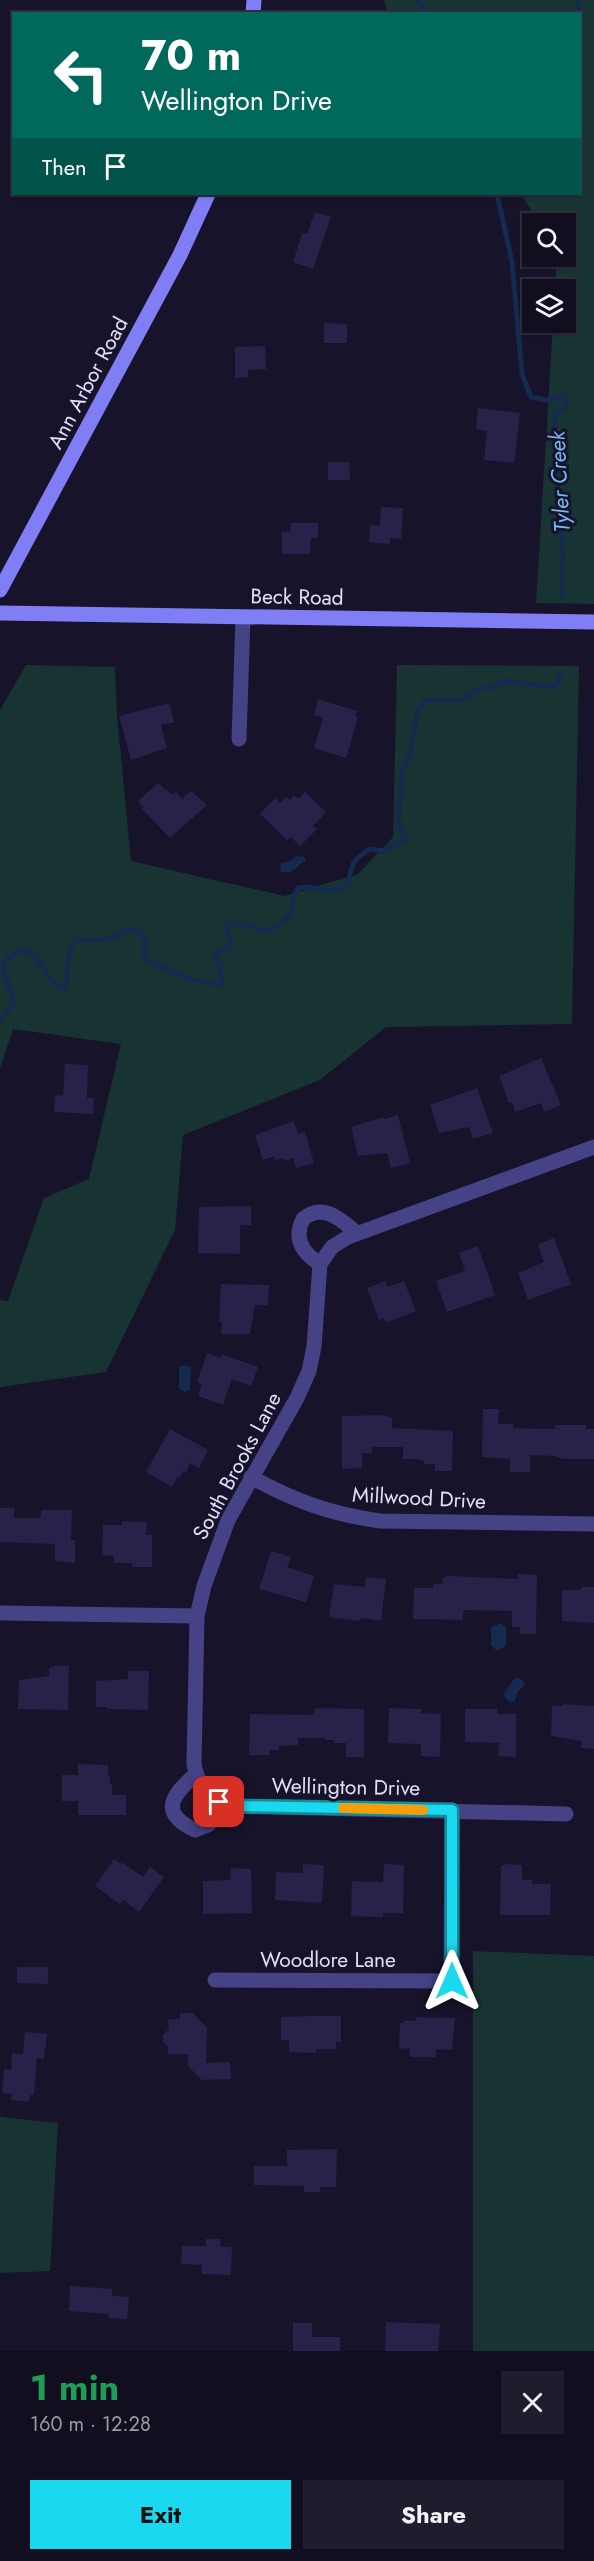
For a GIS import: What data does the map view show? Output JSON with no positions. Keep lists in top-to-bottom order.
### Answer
{
  "streets": {
    "main road": ["Ann Arbor Road", "Beck Road"],
    "street": [
      "South Brooks Lane",
      "Millwood Drive",
      "Wellington Drive",
      "Woodlore Lane"
    ]
  },
  "crossings": [
    ["South Brooks Lane", "Millwood Drive"],
    ["South Brooks Lane", "Wellington Drive"],
    ["Wellington Drive", "Woodlore Lane"]
  ],
  "water": ["Tyler Creek"],
  "page": {
    "turn": ["70 m", "Wellington Drive"],
    "then": "Then",
    "heading": ["1 min", "160 m · 12:28"],
    "buttons": ["Exit", "Share"]
  }
}
